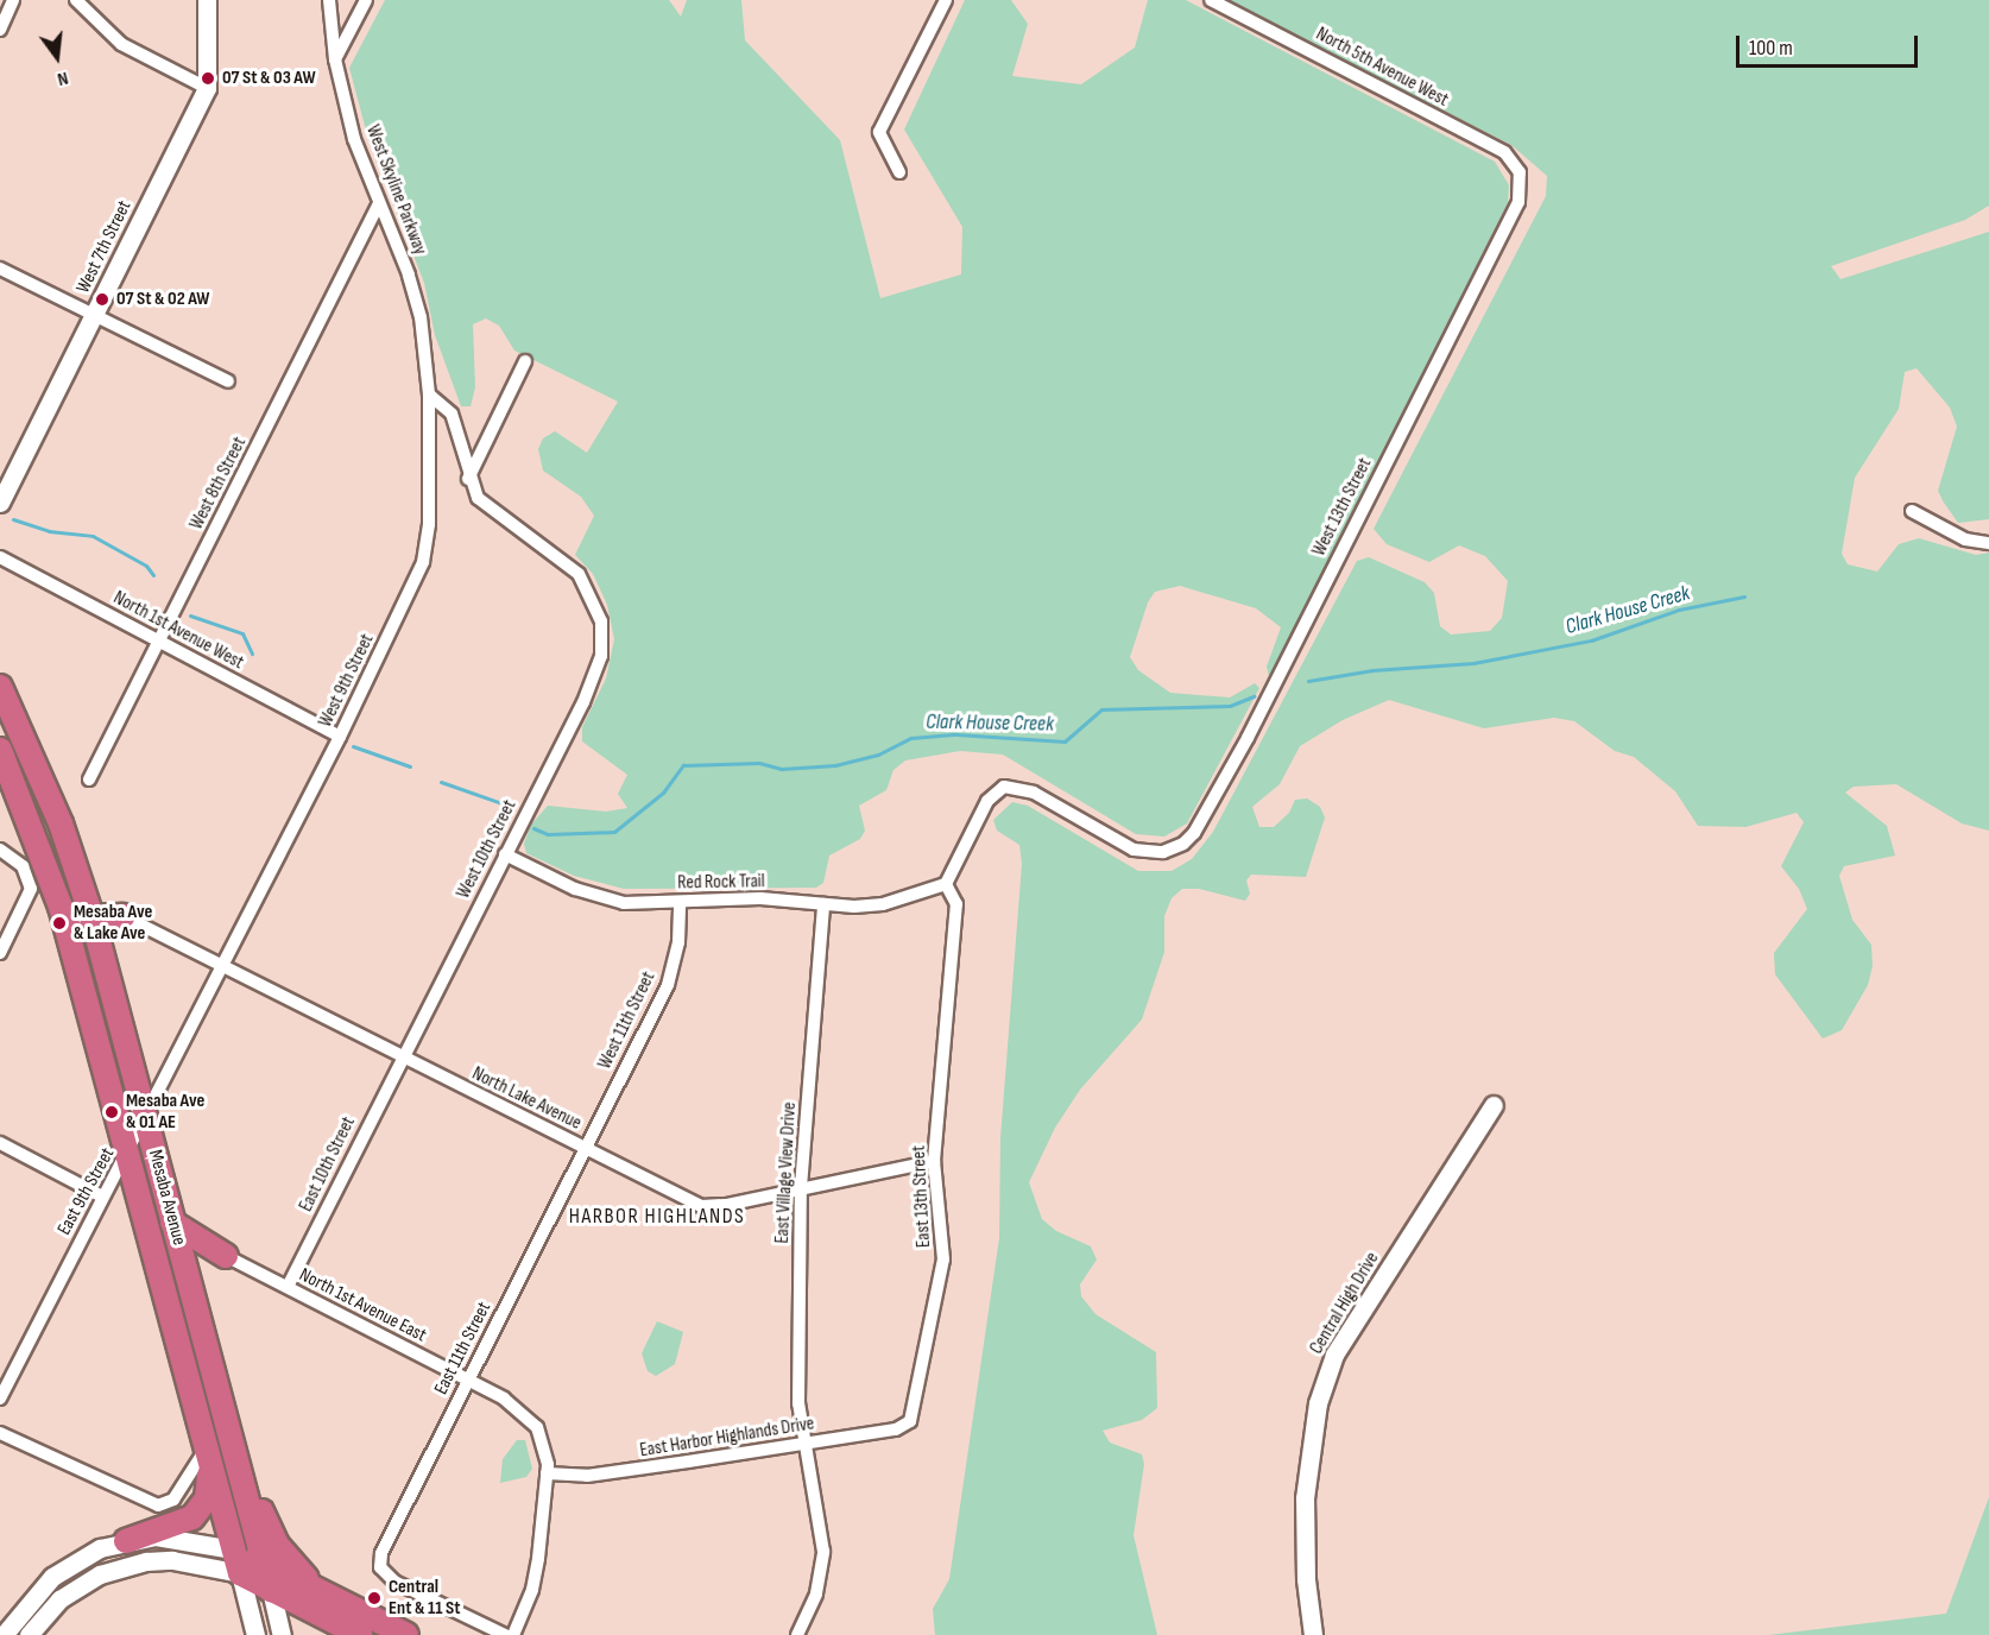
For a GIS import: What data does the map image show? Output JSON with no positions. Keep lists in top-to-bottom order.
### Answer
{
  "streets": {
    "highway": ["Mesaba Avenue"],
    "street": [
      "North 5th Avenue West",
      "West Skyline Parkway",
      "West 7th Street",
      "West 8th Street",
      "West 13th Street",
      "North 1st Avenue West",
      "West 9th Street",
      "West 10th Street",
      "Red Rock Trail",
      "West 11th Street",
      "North Lake Avenue",
      "East 10th Street",
      "East Village View Drive",
      "East 9th Street",
      "East 13th Street",
      "Central High Drive",
      "North 1st Avenue East",
      "East 11th Street",
      "East Harbor Highlands Drive"
    ]
  },
  "crossings": [
    ["North 5th Avenue West", "West 13th Street"],
    ["West Skyline Parkway", "West 8th Street"],
    ["West Skyline Parkway", "West 9th Street"],
    ["West 8th Street", "North 1st Avenue West"],
    ["West 13th Street", "Red Rock Trail"],
    ["West 13th Street", "East 13th Street"],
    ["North 1st Avenue West", "West 9th Street"],
    ["West 9th Street", "North Lake Avenue"],
    ["West 9th Street", "East 9th Street"],
    ["West 10th Street", "Red Rock Trail"],
    ["West 10th Street", "North Lake Avenue"],
    ["West 10th Street", "East 10th Street"],
    ["Red Rock Trail", "West 11th Street"],
    ["Red Rock Trail", "East Village View Drive"],
    ["Red Rock Trail", "East 13th Street"],
    ["West 11th Street", "North Lake Avenue"],
    ["West 11th Street", "East 11th Street"],
    ["North Lake Avenue", "East 10th Street"],
    ["North Lake Avenue", "East Village View Drive"],
    ["North Lake Avenue", "East 9th Street"],
    ["North Lake Avenue", "East 13th Street"],
    ["North Lake Avenue", "East 11th Street"],
    ["East 10th Street", "North 1st Avenue East"],
    ["East Village View Drive", "East Harbor Highlands Drive"],
    ["East 9th Street", "Mesaba Avenue"],
    ["East 13th Street", "East Harbor Highlands Drive"],
    ["North 1st Avenue East", "East 11th Street"],
    ["North 1st Avenue East", "East Harbor Highlands Drive"]
  ],
  "districts": ["HARBOR HIGHLANDS"],
  "water": ["Clark House Creek"],
  "places": [
    "07 St & 03 AW",
    "07 St & 02 AW",
    "Mesaba Ave & Lake Ave",
    "Mesaba Ave & 01 AE",
    "Central Ent & 11 St"
  ],
  "scale_bar": "100 m",
  "north": "bottom"
}
